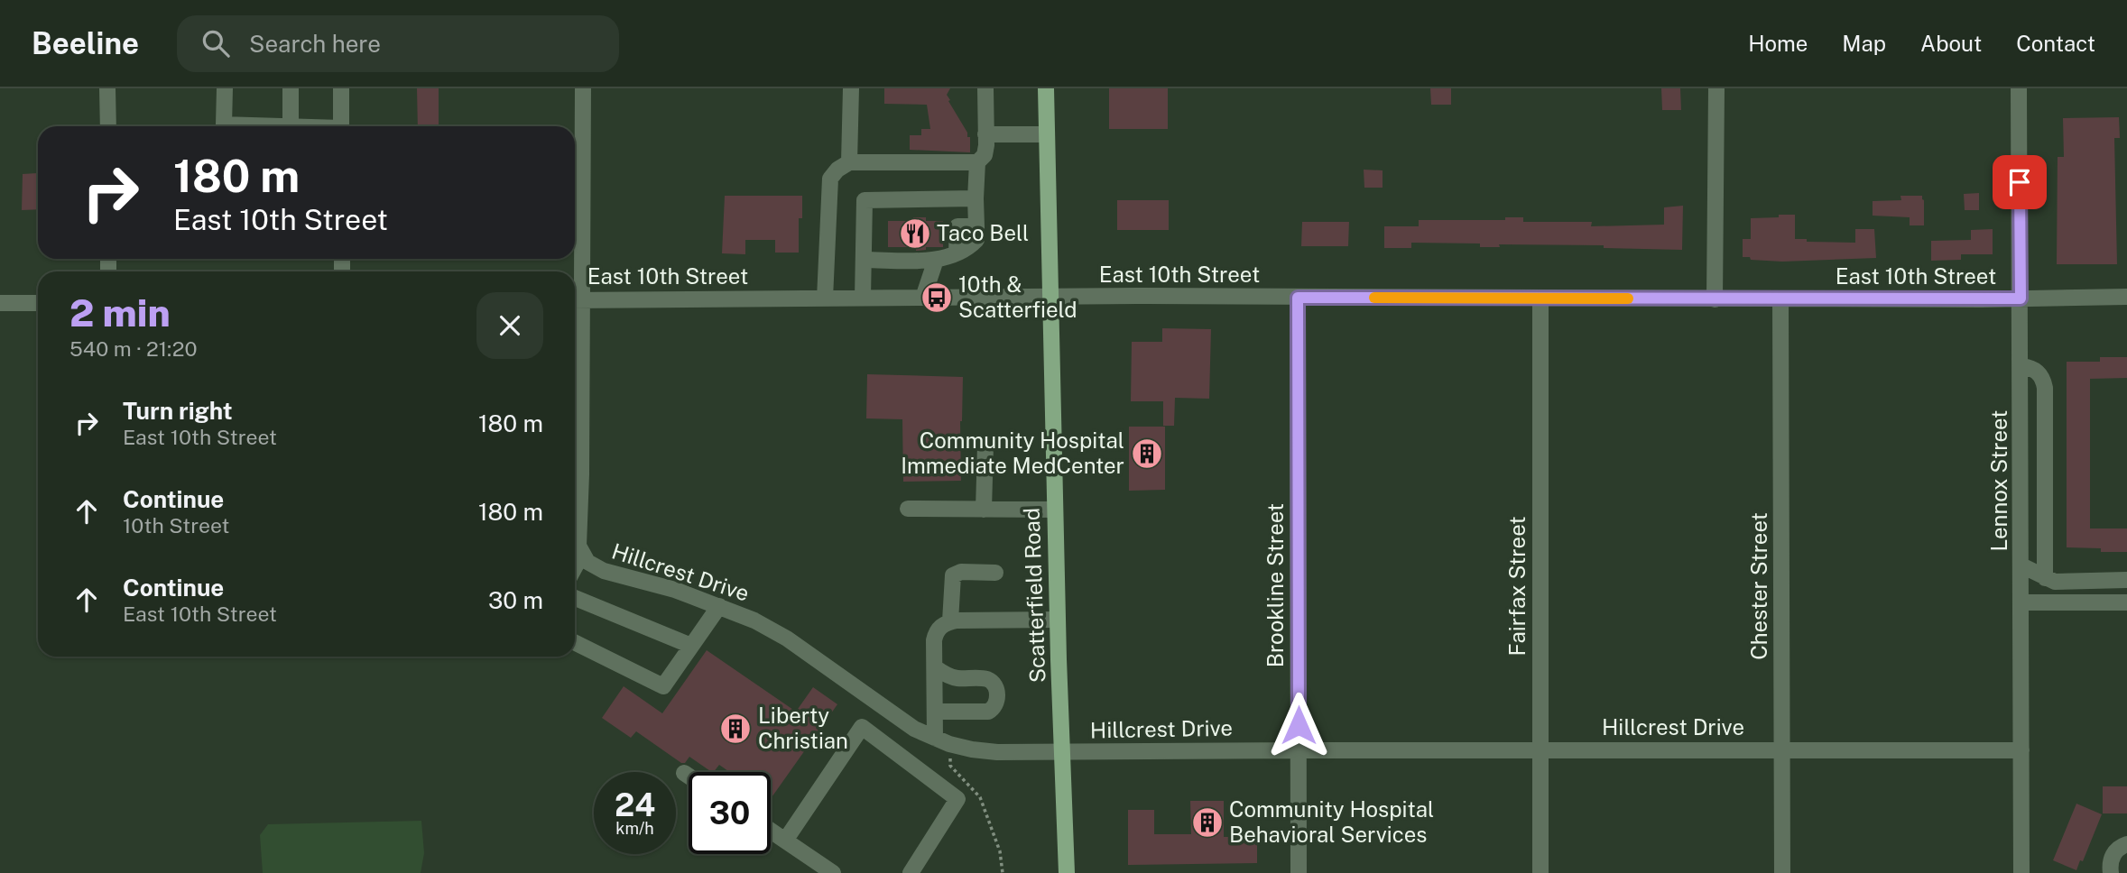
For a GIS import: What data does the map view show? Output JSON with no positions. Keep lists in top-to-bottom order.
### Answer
{
  "streets": {
    "main road": ["Scatterfield Road"],
    "street": [
      "East 10th Street",
      "Lennox Street",
      "Hillcrest Drive",
      "Brookline Street",
      "Fairfax Street",
      "Chester Street"
    ]
  },
  "crossings": [
    ["East 10th Street", "Lennox Street"],
    ["East 10th Street", "Brookline Street"],
    ["East 10th Street", "Fairfax Street"],
    ["East 10th Street", "Chester Street"],
    ["East 10th Street", "Scatterfield Road"],
    ["Lennox Street", "Hillcrest Drive"],
    ["Hillcrest Drive", "Brookline Street"],
    ["Hillcrest Drive", "Fairfax Street"],
    ["Hillcrest Drive", "Chester Street"],
    ["Hillcrest Drive", "Scatterfield Road"]
  ],
  "places": {
    "restaurant": ["Taco Bell"],
    "bus stop": ["10th & Scatterfield"],
    "building": ["Community Hospital Immediate MedCenter", "Liberty Christian", "Community Hospital Behavioral Services"]
  },
  "page": {
    "header": "Beeline",
    "search": "Search here",
    "nav": [
      "Home",
      "Map",
      "About",
      "Contact"
    ],
    "turn": ["180 m", "East 10th Street"],
    "heading": ["2 min", "540 m · 21:20"],
    "list": [
      {
        "name": "Turn right",
        "note": "East 10th Street",
        "value": "180 m"
      },
      {
        "name": "Continue",
        "note": "10th Street",
        "value": "180 m"
      },
      {
        "name": "Continue",
        "note": "East 10th Street",
        "value": "30 m"
      }
    ],
    "speed": "24 km/h",
    "limit": "30"
  }
}
